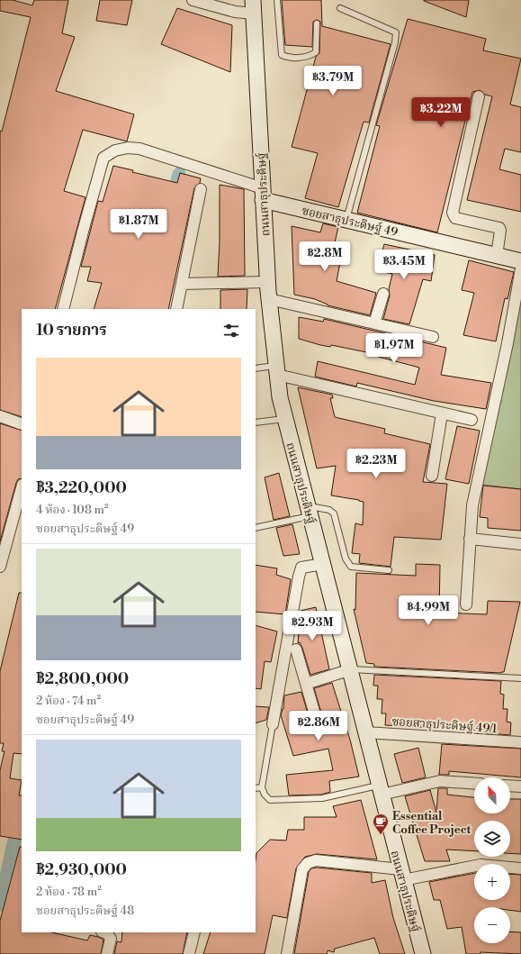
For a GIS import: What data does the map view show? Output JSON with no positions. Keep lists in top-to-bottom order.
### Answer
{
  "streets": {
    "main road": ["ถนนสาธุประดิษฐ์", "ซอยสาธุประดิษฐ์ 49"],
    "street": ["ซอยสาธุประดิษฐ์ 49/1"]
  },
  "crossings": [
    ["ถนนสาธุประดิษฐ์", "ซอยสาธุประดิษฐ์ 49"],
    ["ถนนสาธุประดิษฐ์", "ซอยสาธุประดิษฐ์ 49/1"]
  ],
  "places": {
    "cafe": ["Essential Coffee Project"]
  },
  "north": "top left",
  "page": {
    "price": [
      "฿3.79M",
      "฿3.22M",
      "฿1.87M",
      "฿2.8M",
      "฿3.45M",
      "฿1.97M",
      "฿2.23M",
      "฿4.99M",
      "฿2.93M",
      "฿2.86M"
    ],
    "heading": "10 รายการ",
    "list": [
      {
        "name": "฿3,220,000",
        "note": "4 ห้อง · 108 m² · ซอยสาธุประดิษฐ์ 49"
      },
      {
        "name": "฿2,800,000",
        "note": "2 ห้อง · 74 m² · ซอยสาธุประดิษฐ์ 49"
      },
      {
        "name": "฿2,930,000",
        "note": "2 ห้อง · 78 m² · ซอยสาธุประดิษฐ์ 48"
      }
    ],
    "map_buttons": ["+", "−"]
  }
}
